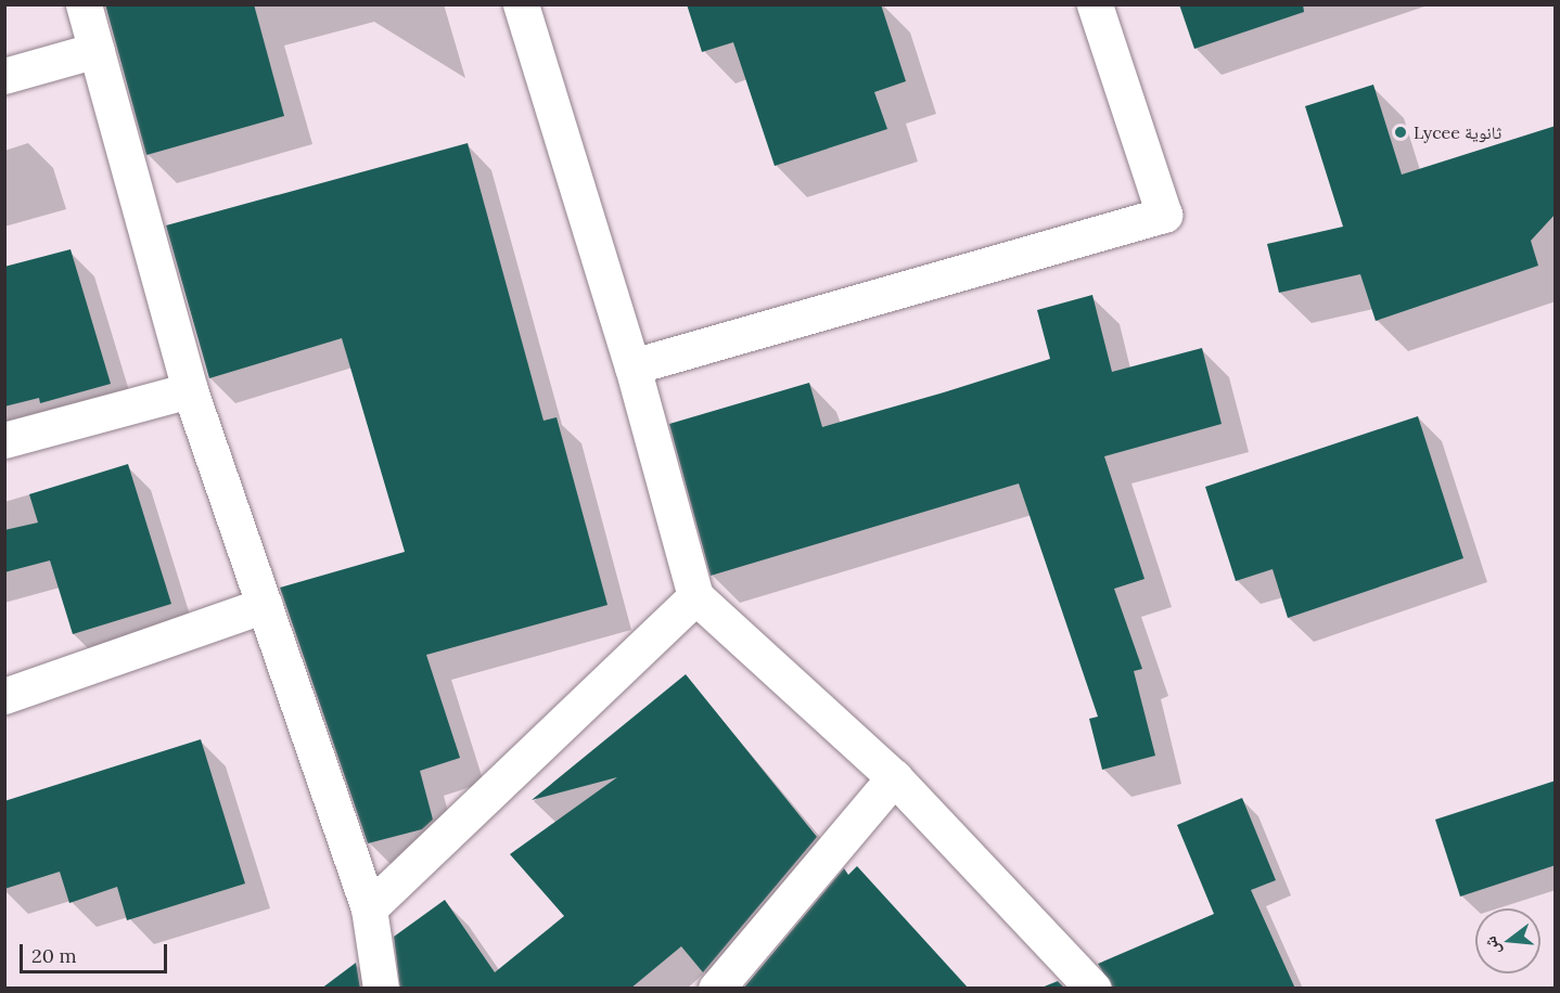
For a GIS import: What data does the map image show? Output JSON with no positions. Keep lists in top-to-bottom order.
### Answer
{
  "places": ["Lycee ثانوية"],
  "scale_bar": "20 m",
  "north": "left"
}
